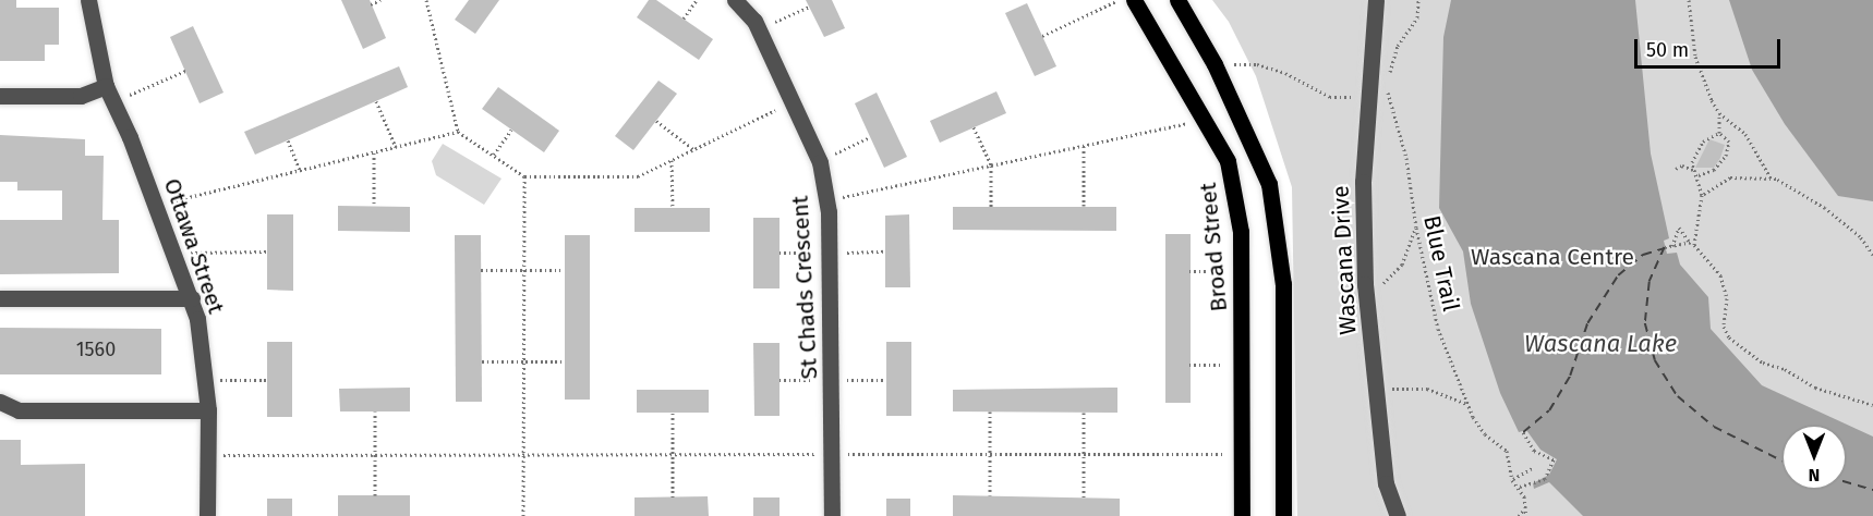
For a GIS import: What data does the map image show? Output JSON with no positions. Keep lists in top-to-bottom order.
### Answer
{
  "streets": {
    "main road": ["Broad Street"],
    "street": ["Ottawa Street", "Wascana Drive", "St Chads Crescent"],
    "path": ["Blue Trail"]
  },
  "crossings": [
    ["Wascana Drive", "Blue Trail"]
  ],
  "water": ["Wascana Lake"],
  "parks": ["Wascana Centre"],
  "house_numbers": ["1560"],
  "scale_bar": "50 m",
  "north": "bottom"
}
